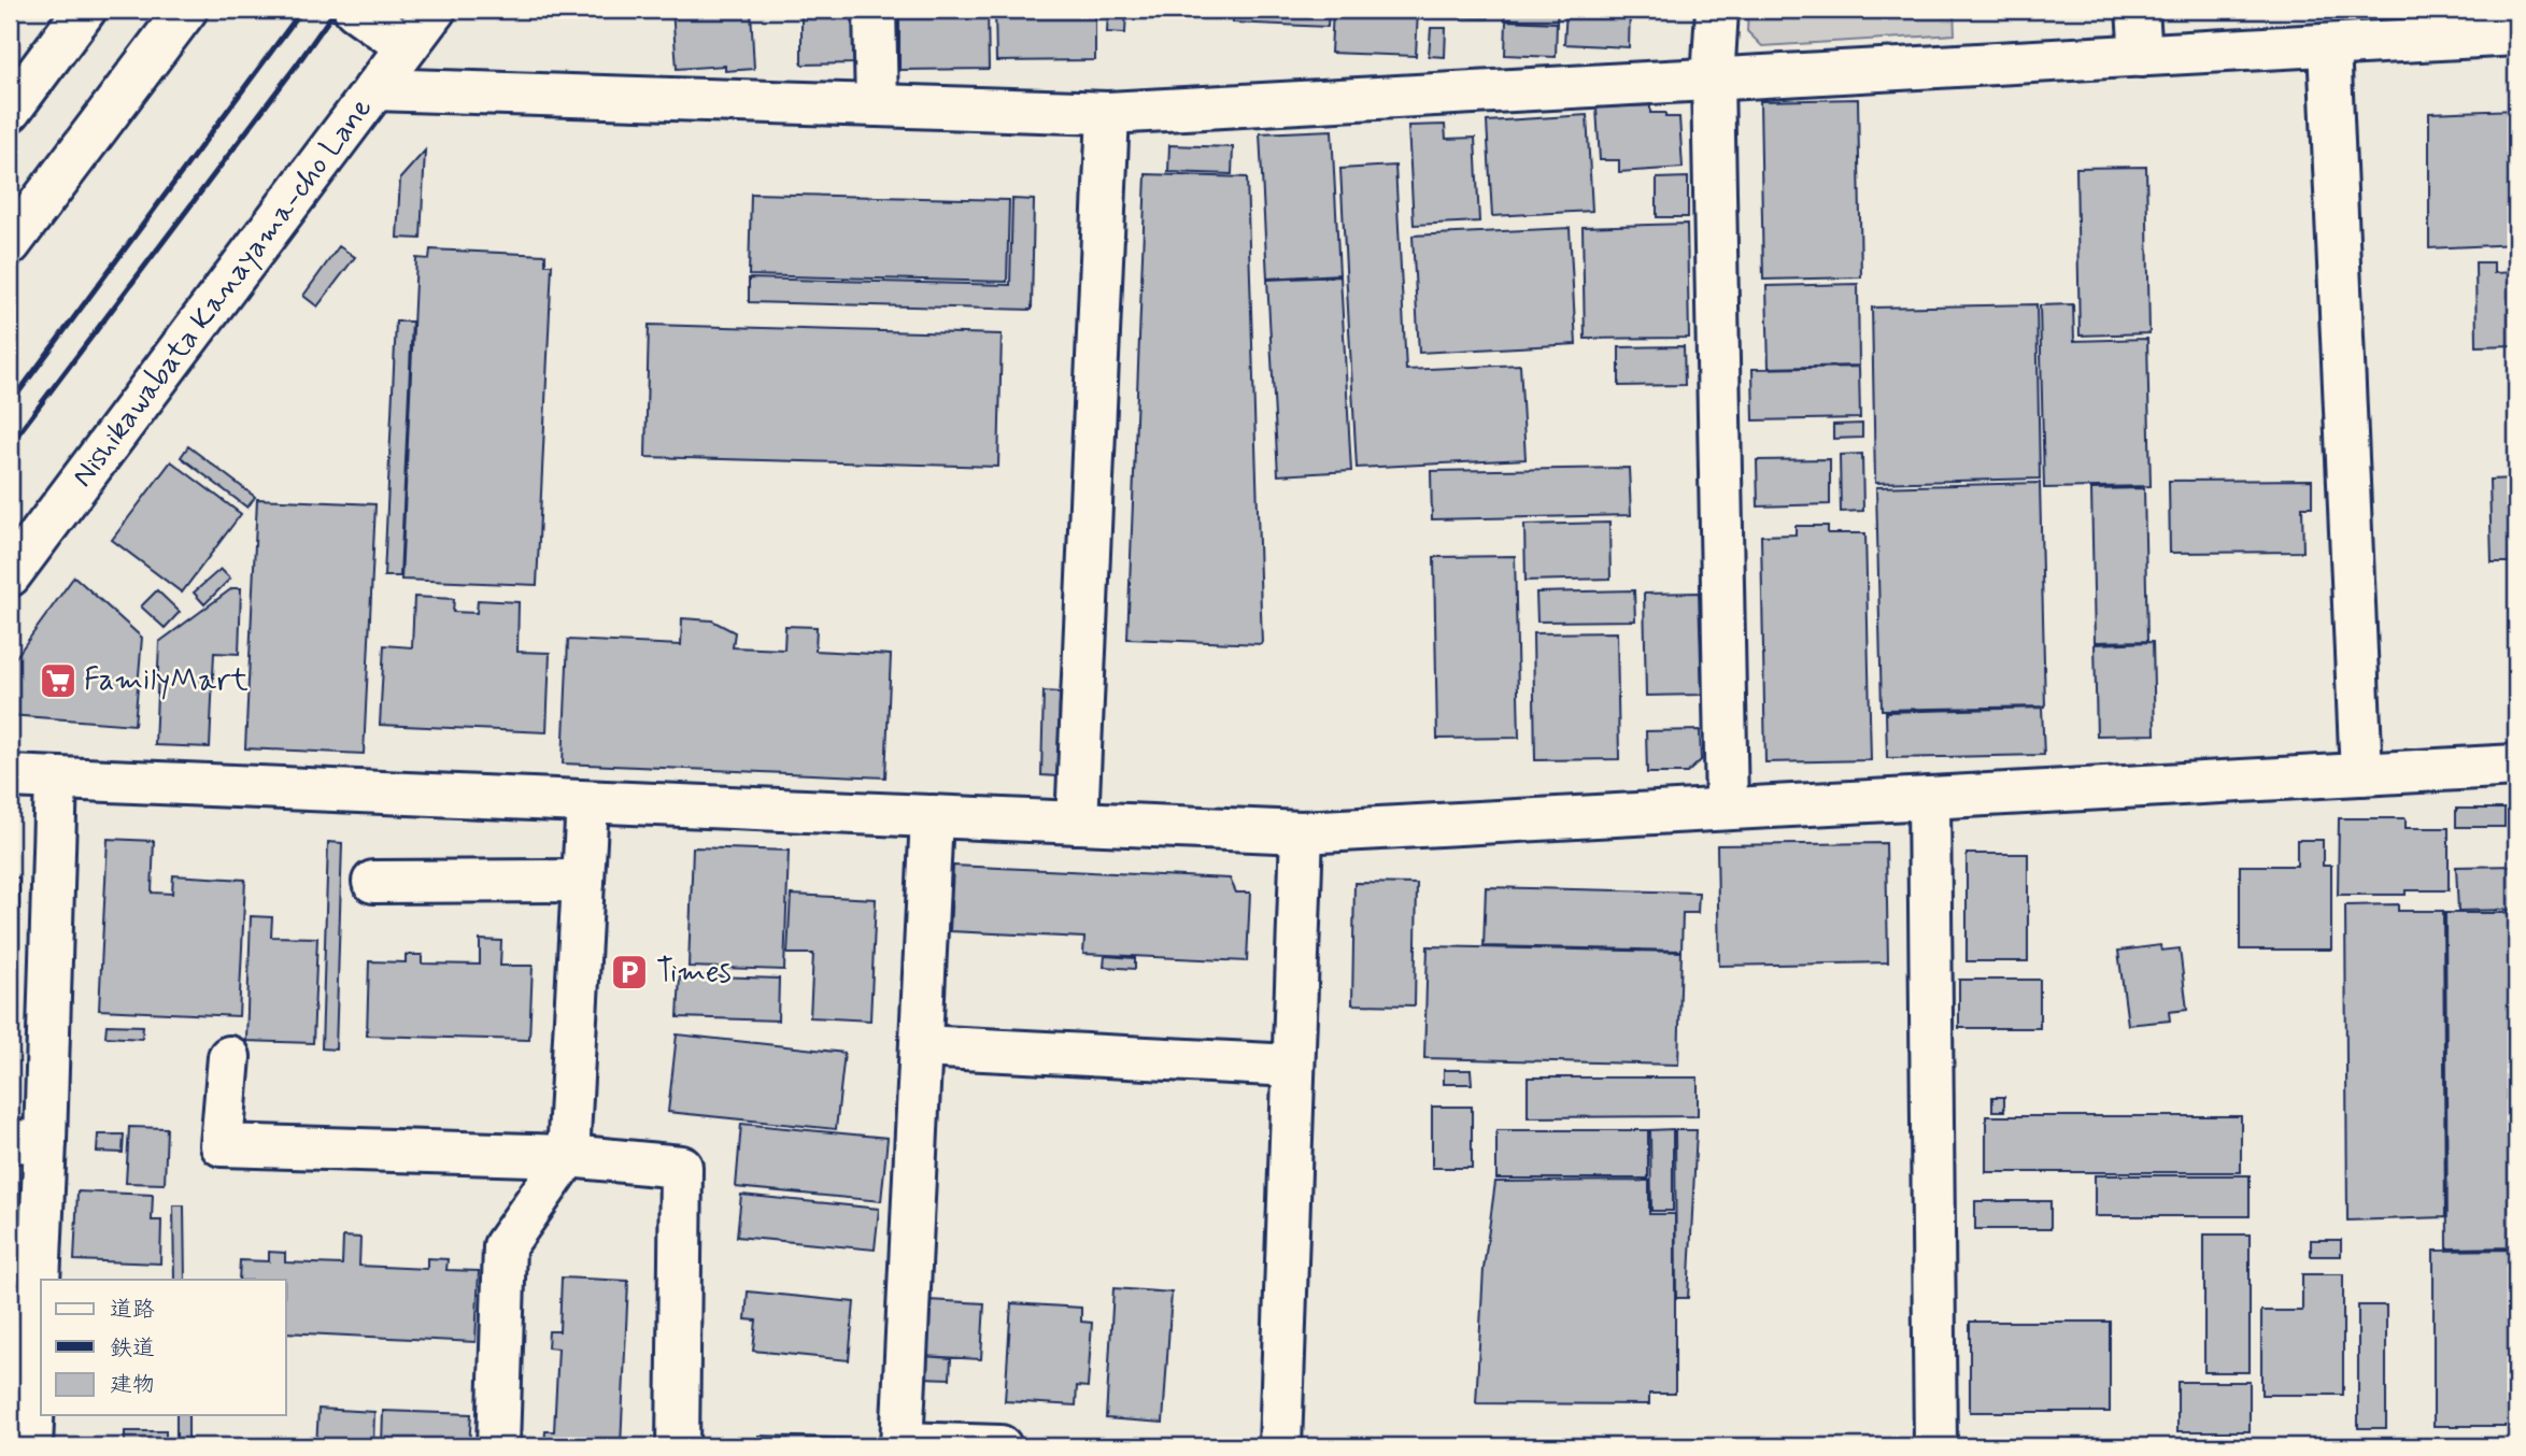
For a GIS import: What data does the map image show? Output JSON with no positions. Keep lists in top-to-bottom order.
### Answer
{
  "streets": {
    "street": ["Nishikawabata Kanayama-cho Lane"]
  },
  "places": {
    "supermarket": ["FamilyMart"],
    "parking": ["Times"]
  },
  "legend": ["道路", "鉄道", "建物"]
}
